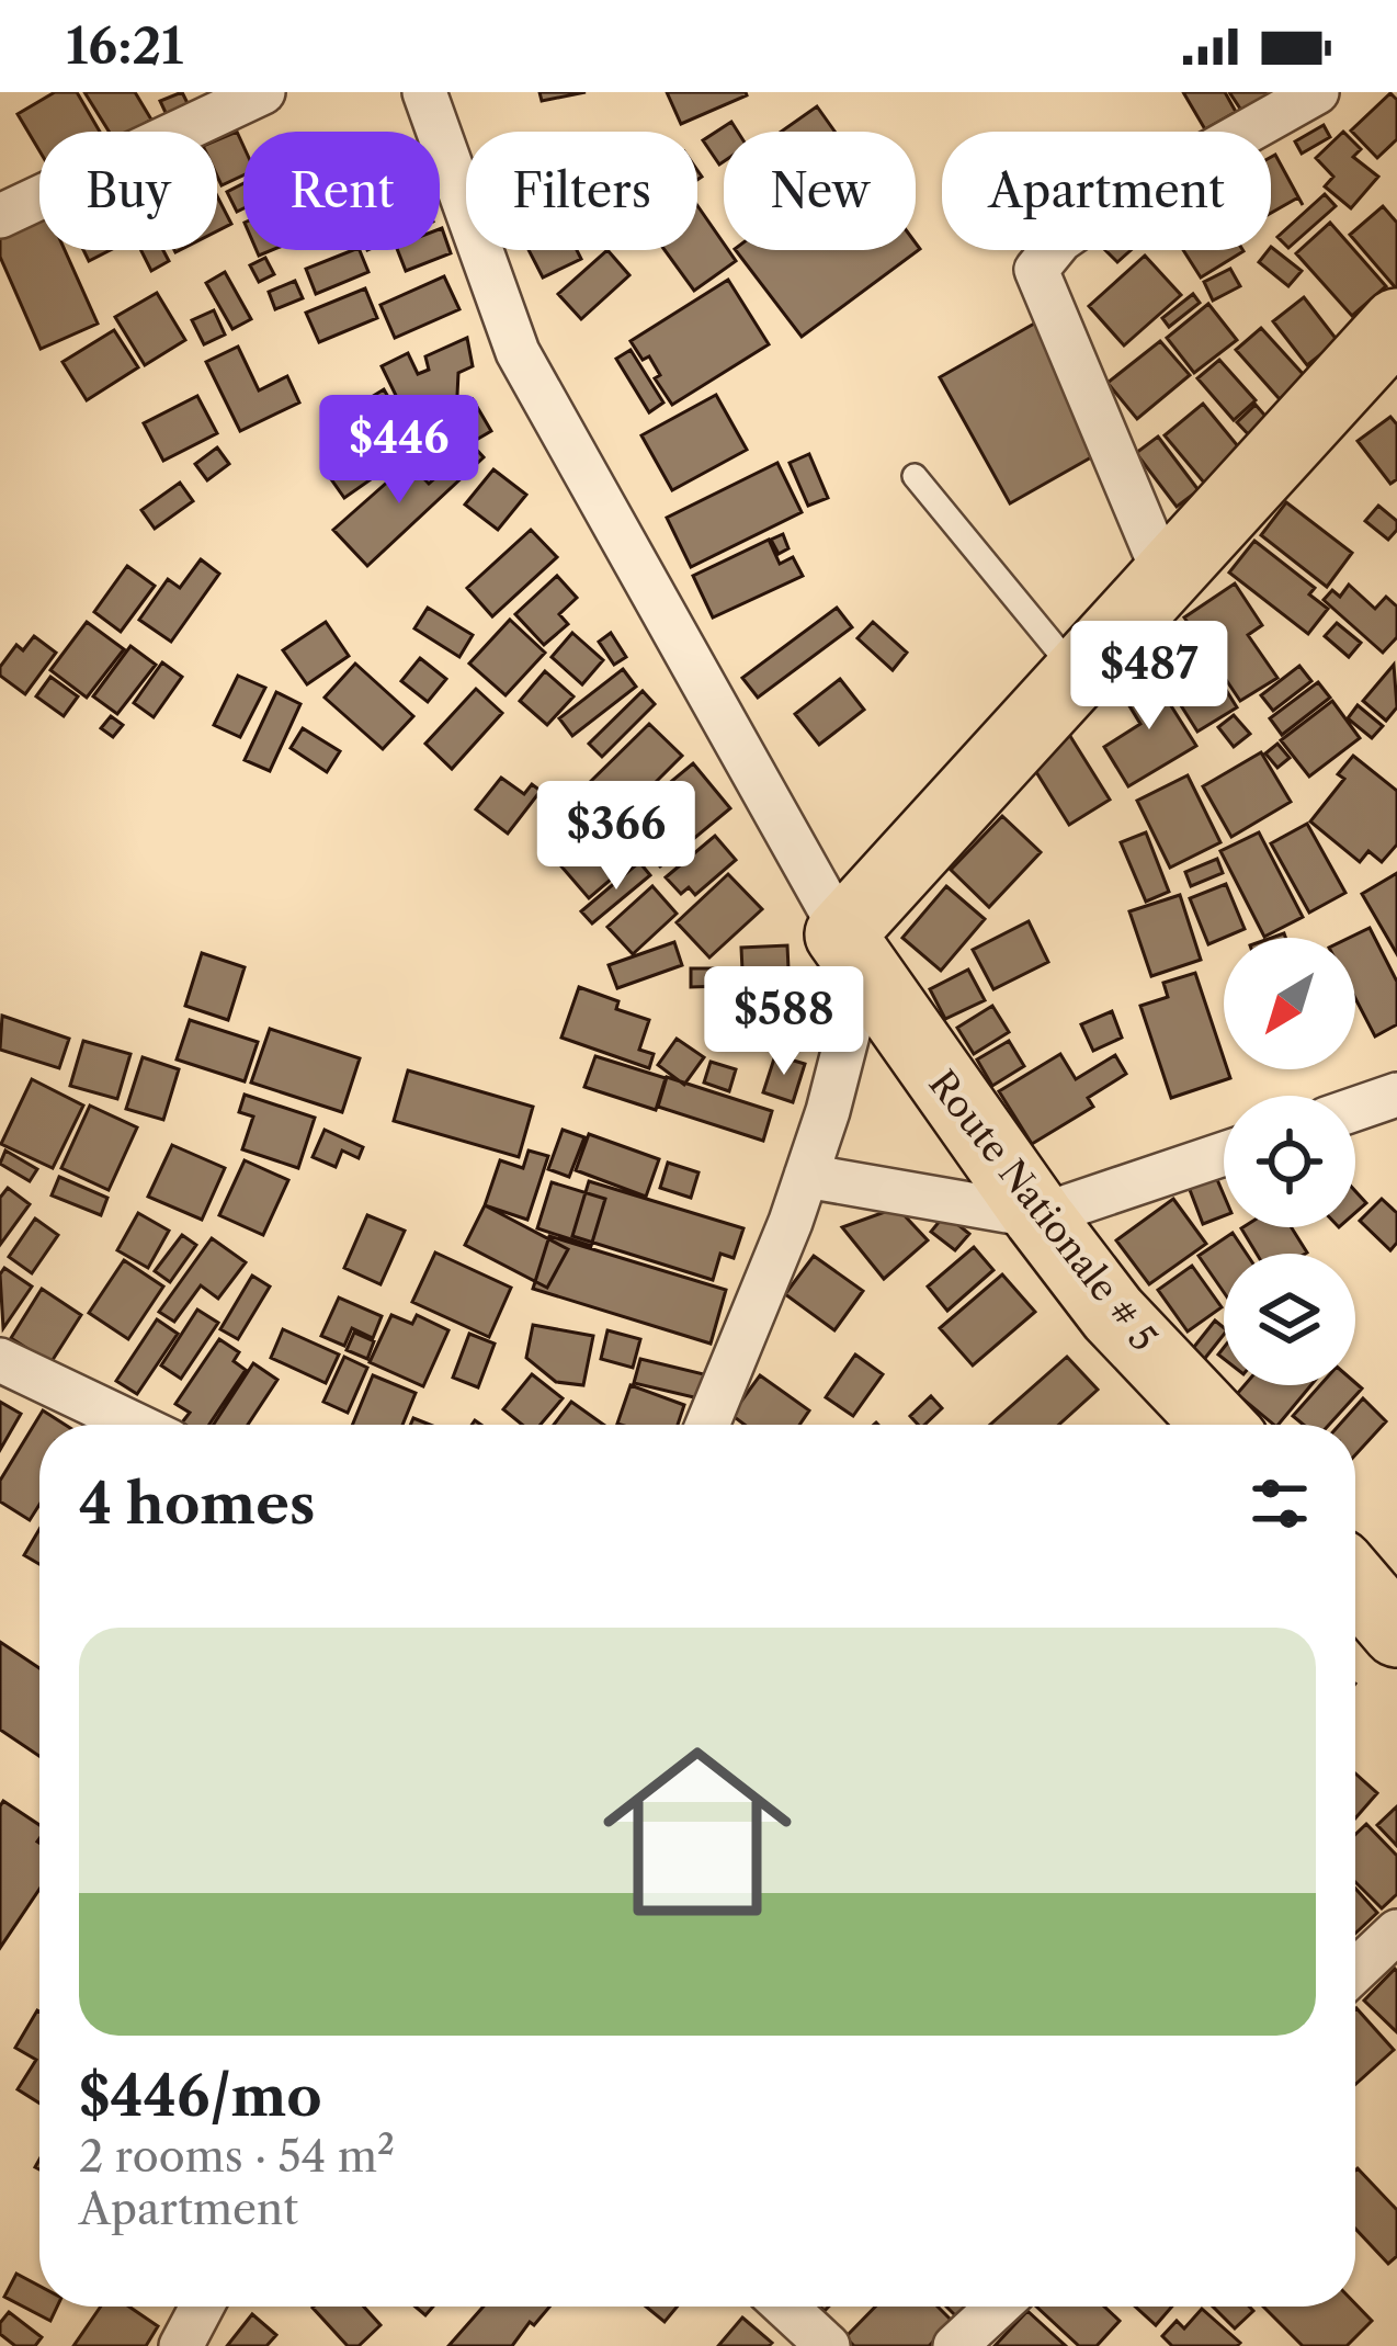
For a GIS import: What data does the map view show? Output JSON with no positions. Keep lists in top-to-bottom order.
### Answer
{
  "streets": {
    "main road": ["Route Nationale # 5"]
  },
  "north": "bottom left",
  "page": {
    "status": "16:21",
    "chip": [
      "Buy",
      "Rent",
      "Filters",
      "New",
      "Apartment"
    ],
    "price": [
      "$446",
      "$487",
      "$366",
      "$588"
    ],
    "heading": "4 homes",
    "list": [
      {
        "name": "$446/mo",
        "note": "2 rooms · 54 m² · Apartment"
      }
    ]
  }
}
